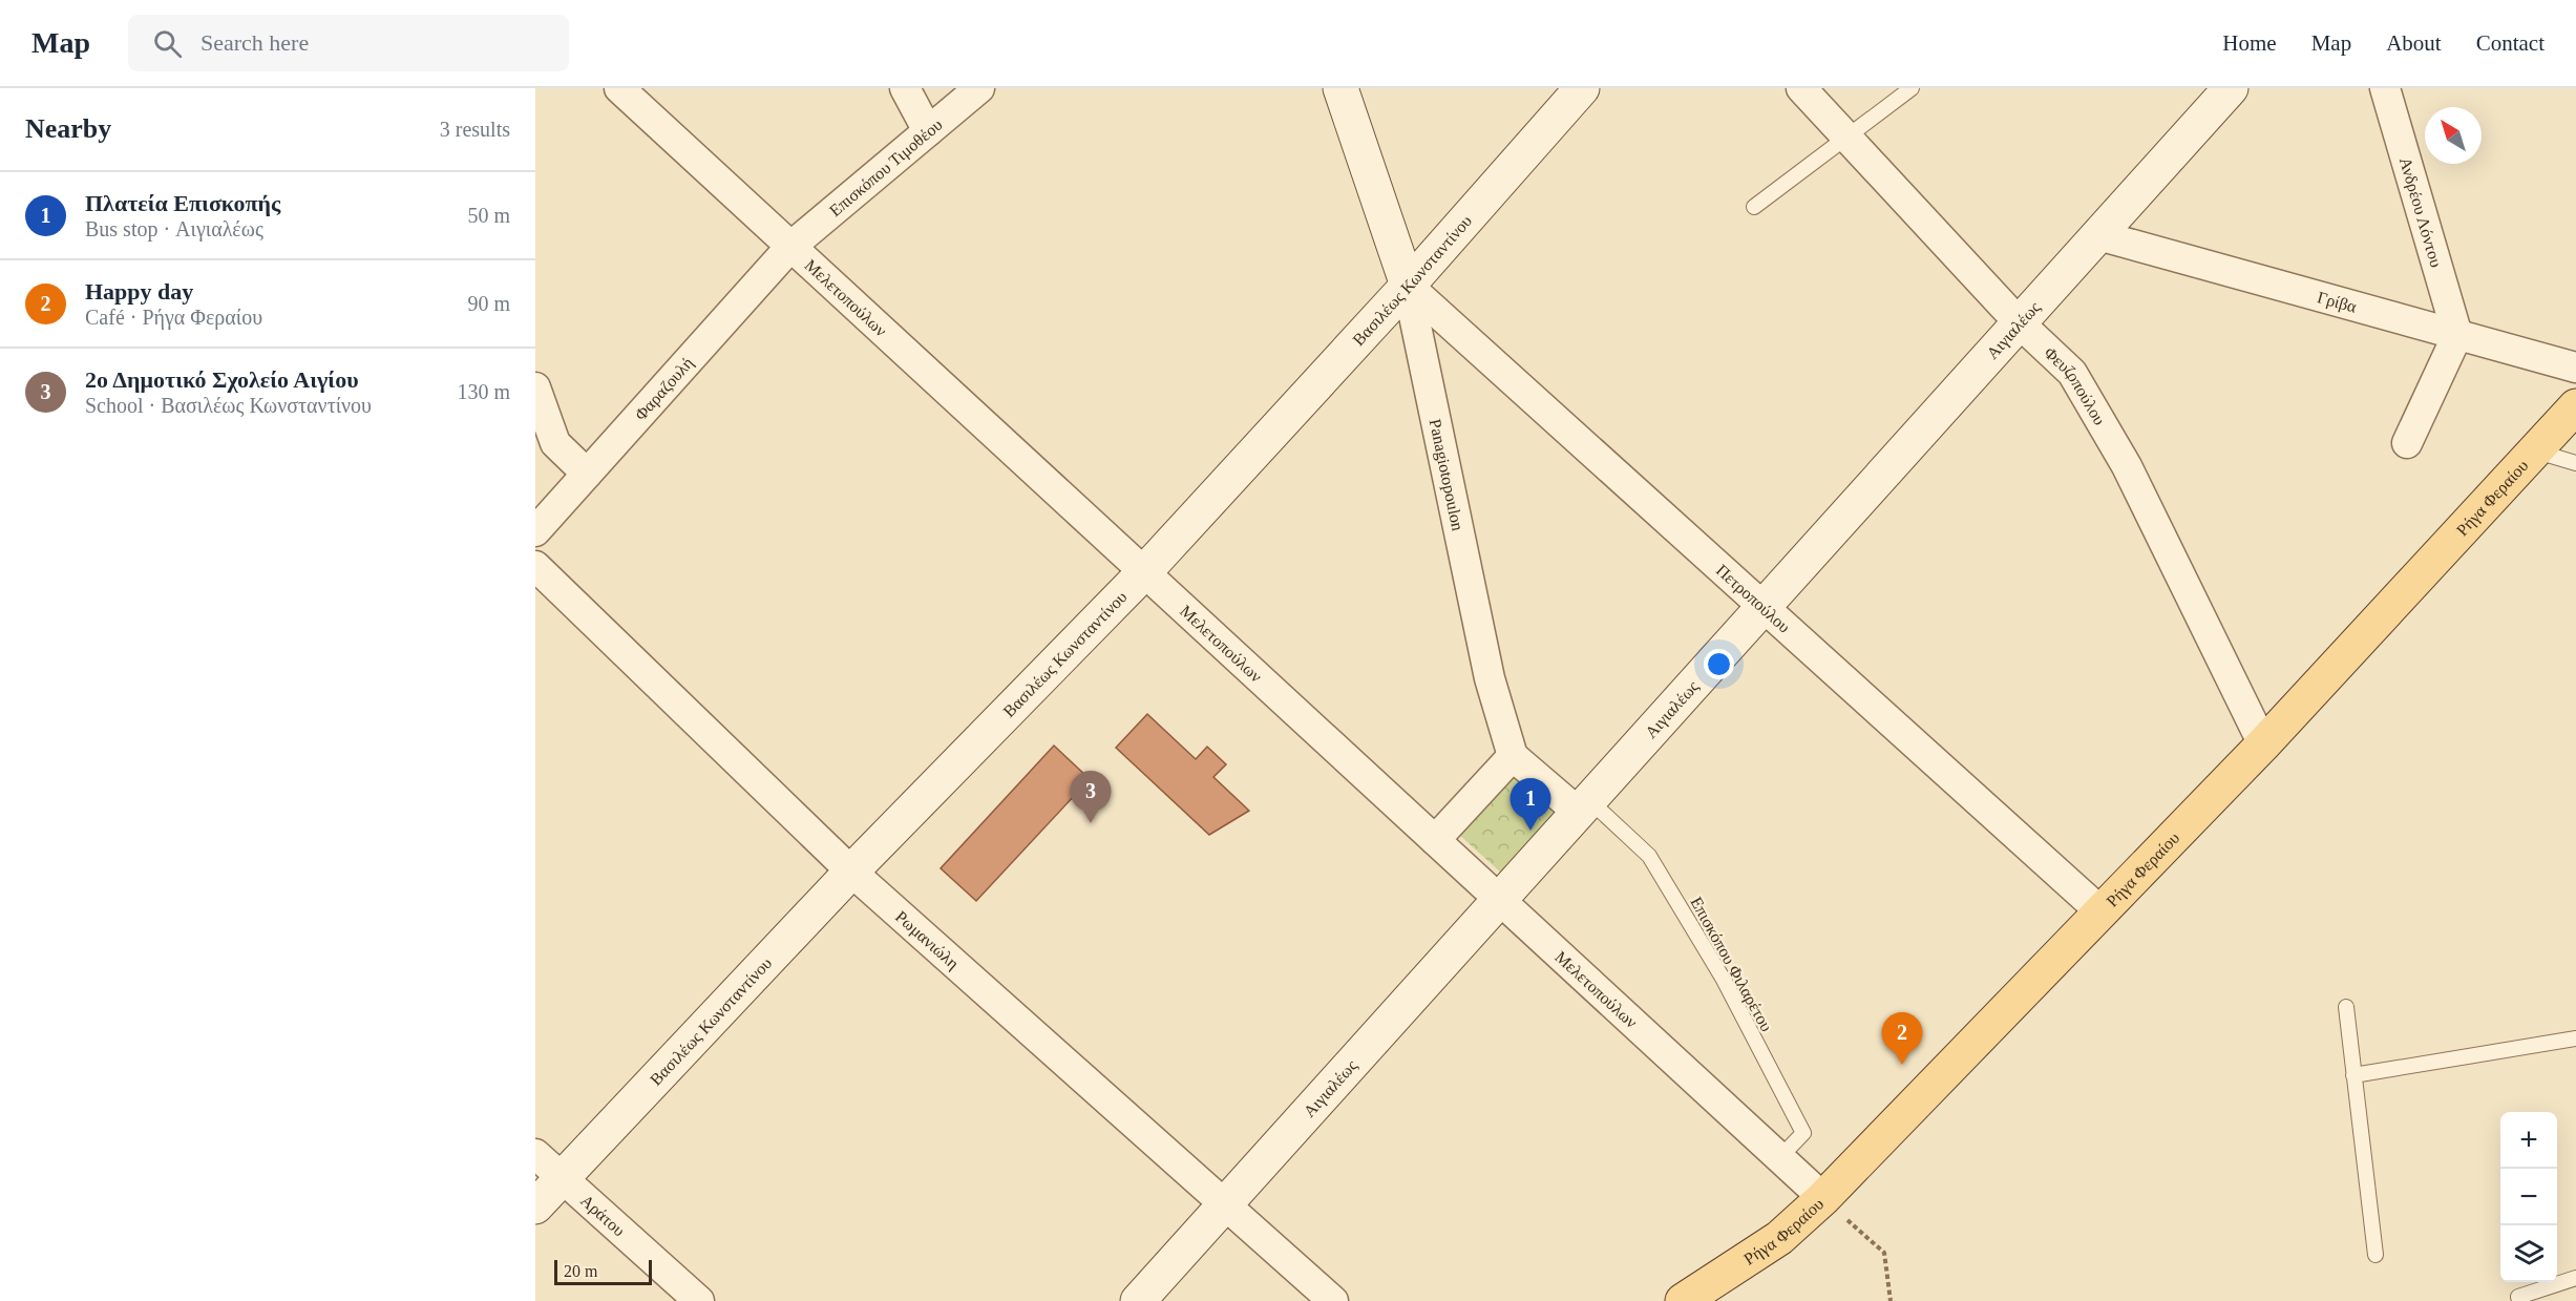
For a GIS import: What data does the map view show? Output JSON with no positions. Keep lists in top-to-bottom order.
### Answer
{
  "streets": {
    "main road": ["Ρήγα Φεραίου"],
    "street": [
      "Επισκόπου Τιμοθέου",
      "Ανδρέου Λόντου",
      "Βασιλέως Κωνσταντίνου",
      "Μελετοπούλων",
      "Γρίβα",
      "Αιγιαλέως",
      "Φευζοπούλου",
      "Φαραζουλή",
      "Panagiotopoulon",
      "Πετροπούλου",
      "Ρωμανιώλη",
      "Αράτου"
    ],
    "lane": ["Επισκόπου Φιλαρέτου"]
  },
  "crossings": [
    ["Επισκόπου Τιμοθέου", "Μελετοπούλων"],
    ["Επισκόπου Τιμοθέου", "Φαραζουλή"],
    ["Ανδρέου Λόντου", "Γρίβα"],
    ["Βασιλέως Κωνσταντίνου", "Μελετοπούλων"],
    ["Βασιλέως Κωνσταντίνου", "Panagiotopoulon"],
    ["Βασιλέως Κωνσταντίνου", "Πετροπούλου"],
    ["Βασιλέως Κωνσταντίνου", "Ρωμανιώλη"],
    ["Βασιλέως Κωνσταντίνου", "Αράτου"],
    ["Μελετοπούλων", "Αιγιαλέως"],
    ["Μελετοπούλων", "Φαραζουλή"],
    ["Μελετοπούλων", "Ρήγα Φεραίου"],
    ["Μελετοπούλων", "Επισκόπου Φιλαρέτου"],
    ["Γρίβα", "Αιγιαλέως"],
    ["Αιγιαλέως", "Φευζοπούλου"],
    ["Αιγιαλέως", "Πετροπούλου"],
    ["Αιγιαλέως", "Ρωμανιώλη"],
    ["Αιγιαλέως", "Επισκόπου Φιλαρέτου"],
    ["Φευζοπούλου", "Ρήγα Φεραίου"],
    ["Panagiotopoulon", "Πετροπούλου"],
    ["Ρήγα Φεραίου", "Πετροπούλου"]
  ],
  "scale_bar": "20 m",
  "north": "top left",
  "page": {
    "header": "Map",
    "search": "Search here",
    "nav": [
      "Home",
      "Map",
      "About",
      "Contact"
    ],
    "heading": ["Nearby", "3 results"],
    "list": [
      {
        "mark": "1",
        "name": "Πλατεία Επισκοπής",
        "note": "Bus stop · Αιγιαλέως",
        "value": "50 m"
      },
      {
        "mark": "2",
        "name": "Happy day",
        "note": "Café · Ρήγα Φεραίου",
        "value": "90 m"
      },
      {
        "mark": "3",
        "name": "2ο Δημοτικό Σχολείο Αιγίου",
        "note": "School · Βασιλέως Κωνσταντίνου",
        "value": "130 m"
      }
    ],
    "pins": ["3", "1", "2"],
    "map_buttons": ["+", "−"],
    "scale": "20 m"
  }
}
